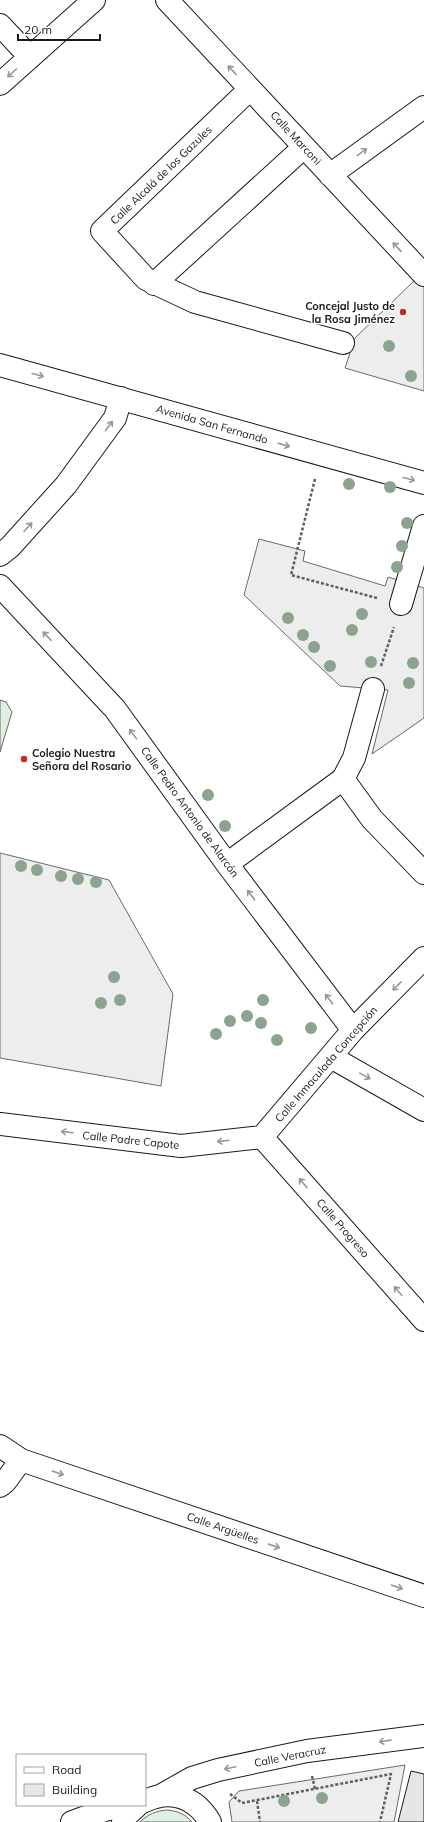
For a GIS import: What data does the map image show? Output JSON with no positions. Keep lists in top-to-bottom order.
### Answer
{
  "streets": {
    "street": [
      "Calle Marconi",
      "Calle Alcalá de los Gazules",
      "Avenida San Fernando",
      "Calle Pedro Antonio de Alarcón",
      "Calle Inmaculada Concepción",
      "Calle Padre Capote",
      "Calle Progreso",
      "Calle Argüelles",
      "Calle Veracruz"
    ]
  },
  "crossings": [
    ["Calle Marconi", "Calle Alcalá de los Gazules"],
    ["Calle Pedro Antonio de Alarcón", "Calle Inmaculada Concepción"],
    ["Calle Inmaculada Concepción", "Calle Padre Capote"],
    ["Calle Inmaculada Concepción", "Calle Progreso"],
    ["Calle Padre Capote", "Calle Progreso"]
  ],
  "one_way": [
    "Calle Marconi",
    "Calle Pedro Antonio de Alarcón",
    "Calle Inmaculada Concepción",
    "Calle Padre Capote",
    "Calle Argüelles",
    "Calle Veracruz"
  ],
  "places": ["Concejal Justo de la Rosa Jiménez", "Colegio Nuestra Señora del Rosario"],
  "legend": ["Road", "Building"],
  "scale_bar": "20 m"
}
